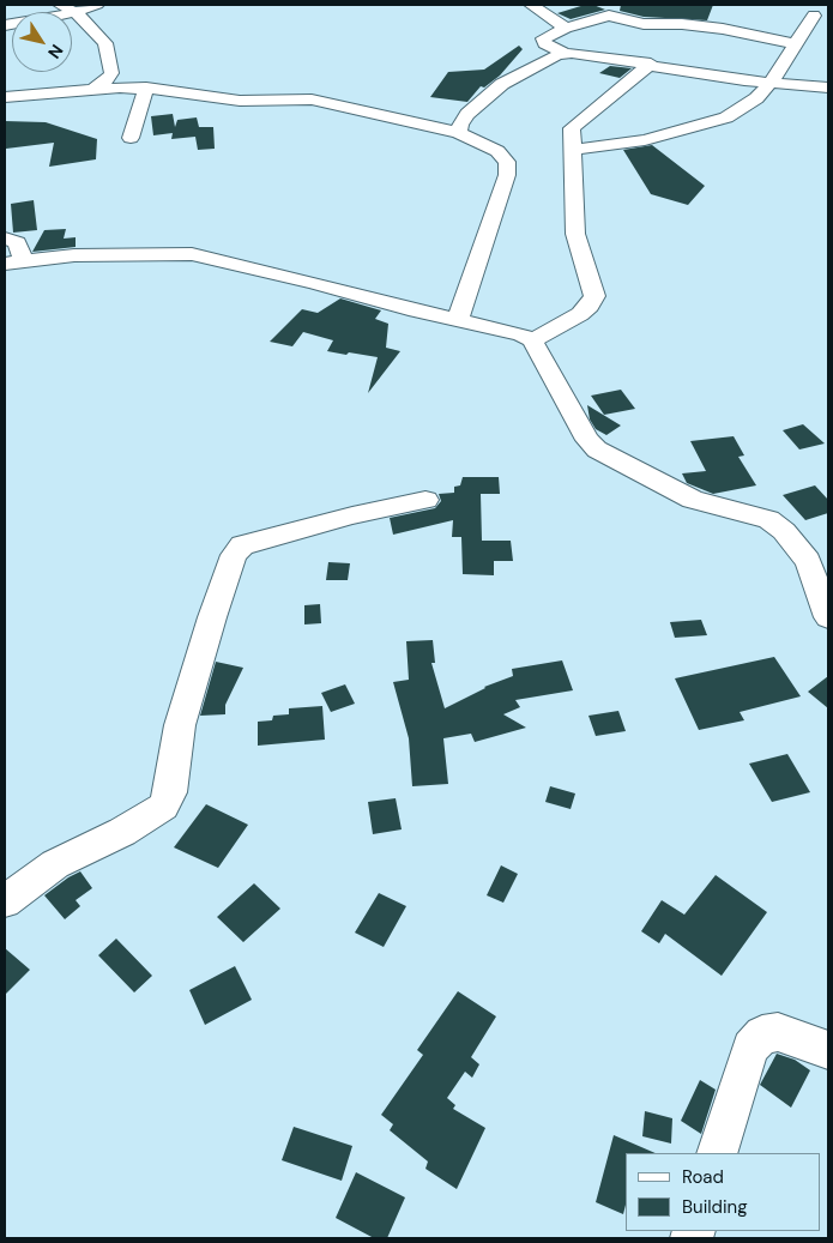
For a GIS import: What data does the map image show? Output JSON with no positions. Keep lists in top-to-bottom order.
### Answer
{
  "legend": ["Road", "Building"],
  "north": "bottom right"
}
